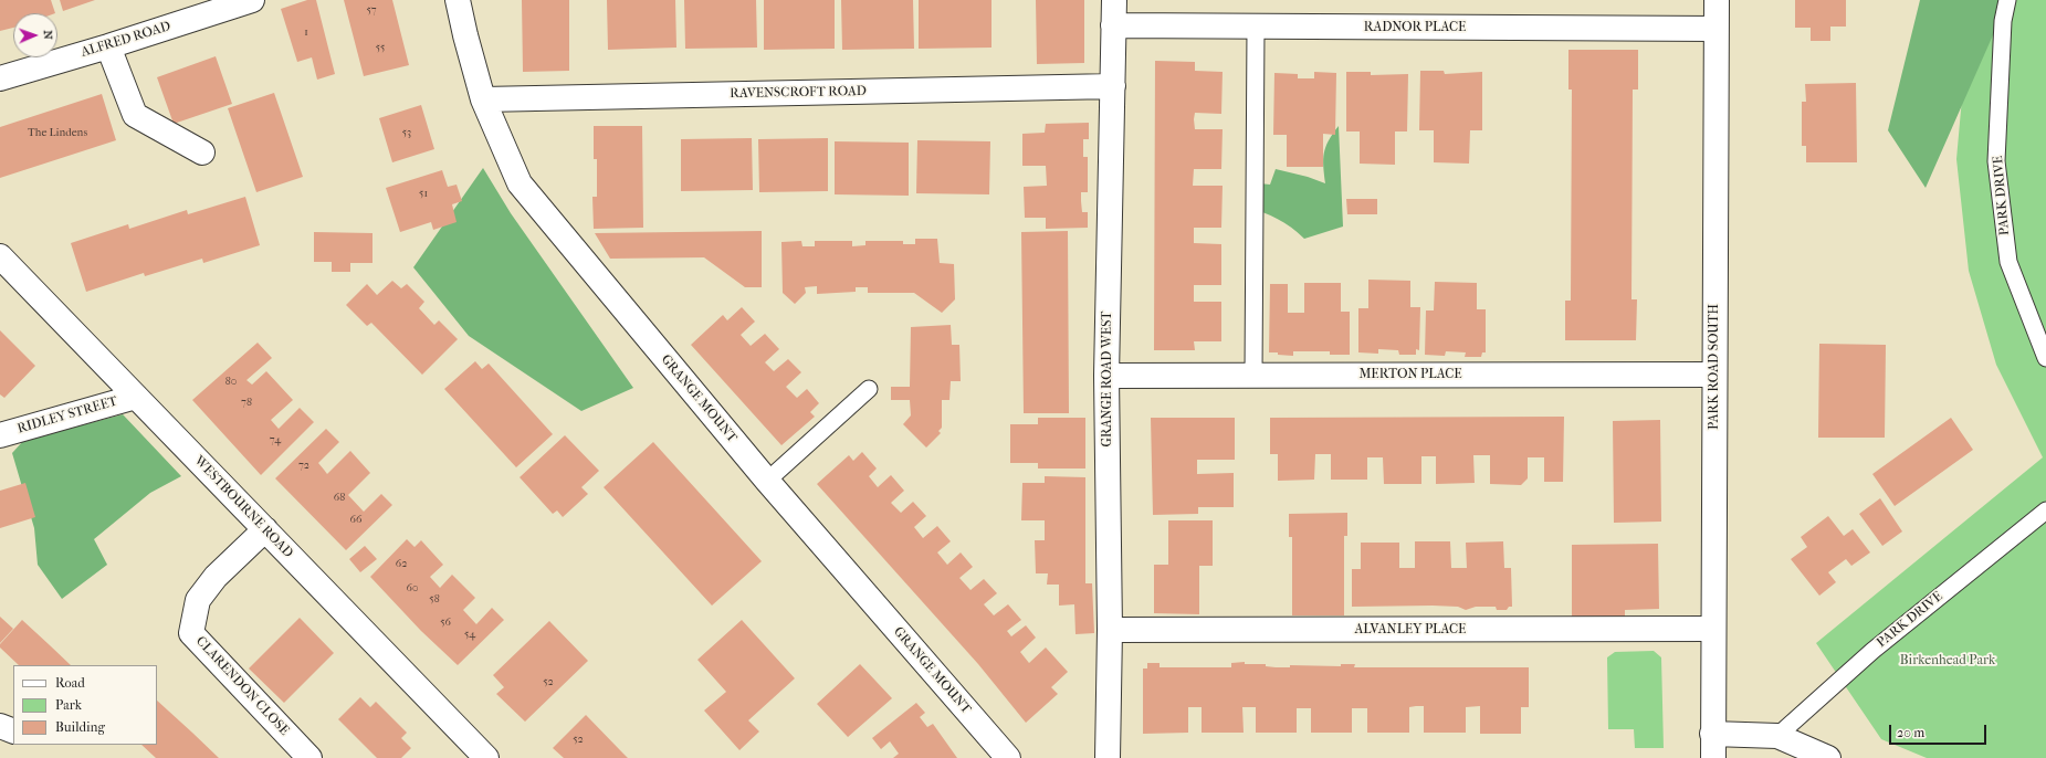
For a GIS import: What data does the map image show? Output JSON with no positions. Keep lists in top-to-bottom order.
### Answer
{
  "streets": {
    "street": [
      "RADNOR PLACE",
      "ALFRED ROAD",
      "RAVENSCROFT ROAD",
      "PARK ROAD SOUTH",
      "MERTON PLACE",
      "GRANGE ROAD WEST",
      "GRANGE MOUNT",
      "RIDLEY STREET",
      "WESTBOURNE ROAD",
      "ALVANLEY PLACE",
      "CLARENDON CLOSE"
    ],
    "lane": ["PARK DRIVE"]
  },
  "crossings": [
    ["RADNOR PLACE", "PARK ROAD SOUTH"],
    ["RADNOR PLACE", "GRANGE ROAD WEST"],
    ["RAVENSCROFT ROAD", "GRANGE ROAD WEST"],
    ["RAVENSCROFT ROAD", "GRANGE MOUNT"],
    ["PARK ROAD SOUTH", "MERTON PLACE"],
    ["PARK ROAD SOUTH", "ALVANLEY PLACE"],
    ["MERTON PLACE", "GRANGE ROAD WEST"],
    ["GRANGE ROAD WEST", "ALVANLEY PLACE"],
    ["RIDLEY STREET", "WESTBOURNE ROAD"],
    ["WESTBOURNE ROAD", "CLARENDON CLOSE"]
  ],
  "parks": ["Birkenhead Park"],
  "house_numbers": [
    "57",
    "1",
    "55",
    "The Lindens",
    "53",
    "51",
    "80",
    "78",
    "74",
    "72",
    "68",
    "66",
    "62",
    "60",
    "58",
    "56",
    "54",
    "52",
    "52"
  ],
  "legend": ["Road", "Park", "Building"],
  "scale_bar": "20 m",
  "north": "right"
}
